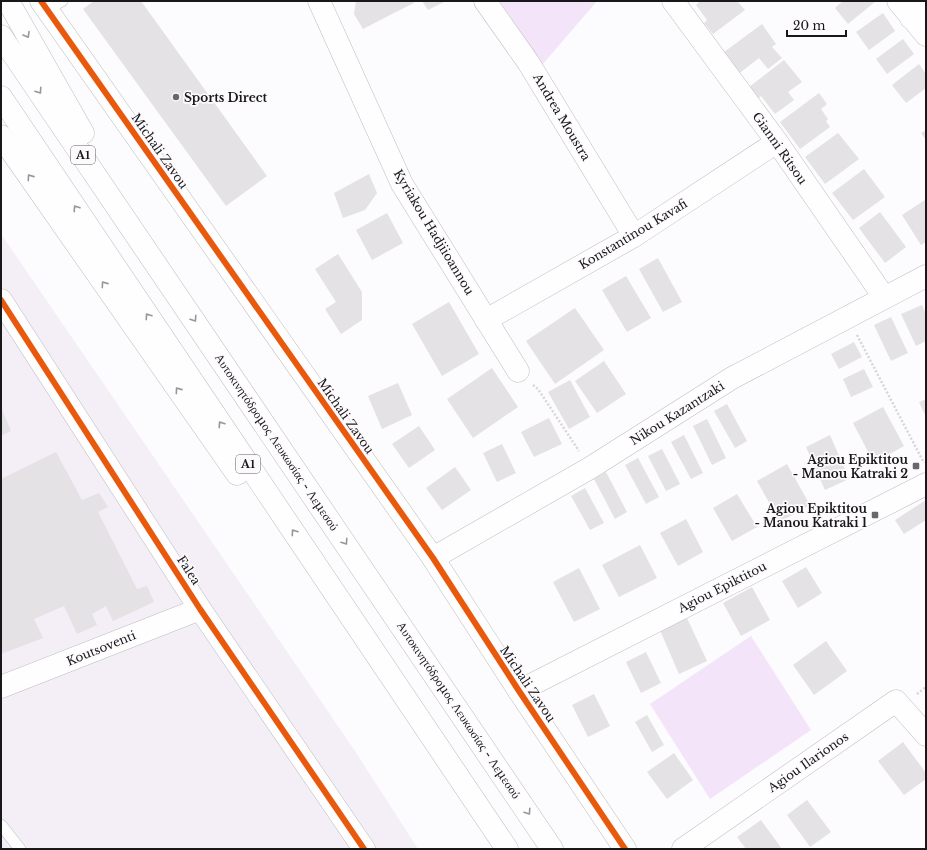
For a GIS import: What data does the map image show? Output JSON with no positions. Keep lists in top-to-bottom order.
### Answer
{
  "streets": {
    "main road": [
      "Andrea Moustra",
      "Gianni Ritsou",
      "Michali Zavou",
      "A1",
      "Kyriakou Hadjiioannou",
      "Konstantinou Kavafi",
      "Nikou Kazantzaki",
      "Αυτοκινητόδρομος Λευκωσίας - Λεμεσού",
      "Falea",
      "Agiou Epiktitou",
      "Koutsoventi",
      "Agiou Ilarionos"
    ]
  },
  "crossings": [
    ["Andrea Moustra", "Konstantinou Kavafi"],
    ["Gianni Ritsou", "Konstantinou Kavafi"],
    ["Gianni Ritsou", "Nikou Kazantzaki"],
    ["Michali Zavou", "Nikou Kazantzaki"],
    ["Michali Zavou", "Agiou Epiktitou"],
    ["Kyriakou Hadjiioannou", "Konstantinou Kavafi"],
    ["Falea", "Koutsoventi"]
  ],
  "places": {
    "other": ["Sports Direct"],
    "transit": ["Agiou Epiktitou - Manou Katraki 2", "Agiou Epiktitou - Manou Katraki 1"]
  },
  "scale_bar": "20 m"
}
